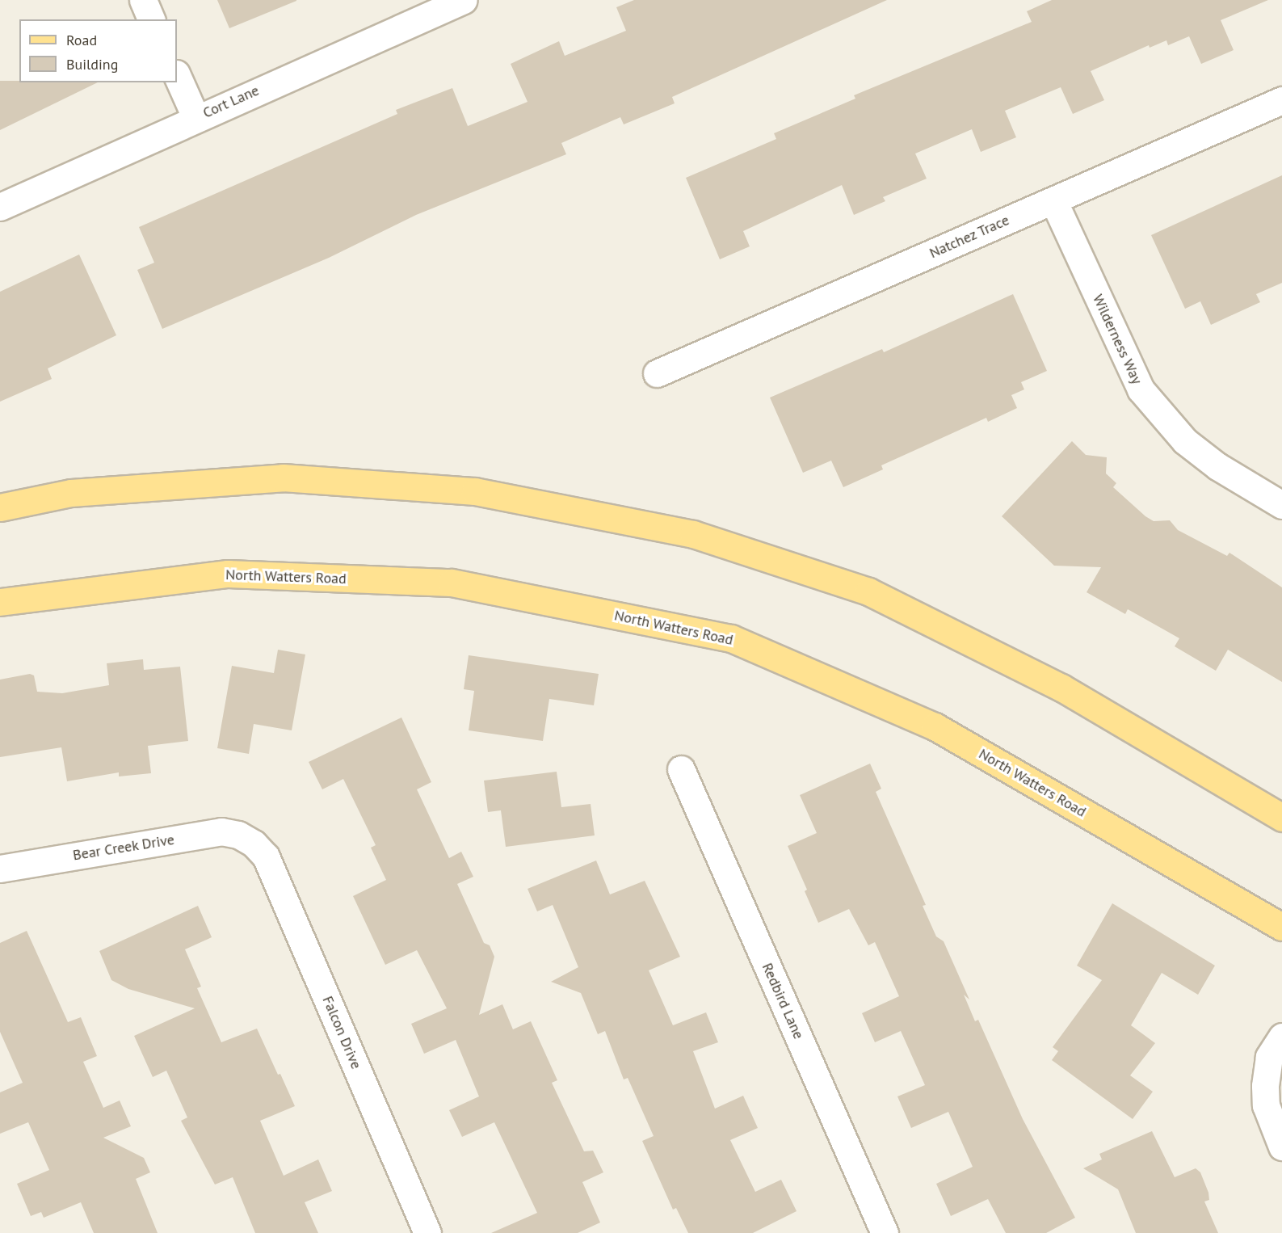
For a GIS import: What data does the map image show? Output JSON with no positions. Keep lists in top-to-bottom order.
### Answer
{
  "streets": {
    "main road": ["North Watters Road"],
    "street": [
      "Cort Lane",
      "Natchez Trace",
      "Wilderness Way",
      "Bear Creek Drive",
      "Redbird Lane",
      "Falcon Drive"
    ]
  },
  "crossings": [
    ["Natchez Trace", "Wilderness Way"],
    ["Bear Creek Drive", "Falcon Drive"]
  ],
  "legend": ["Road", "Building"]
}
